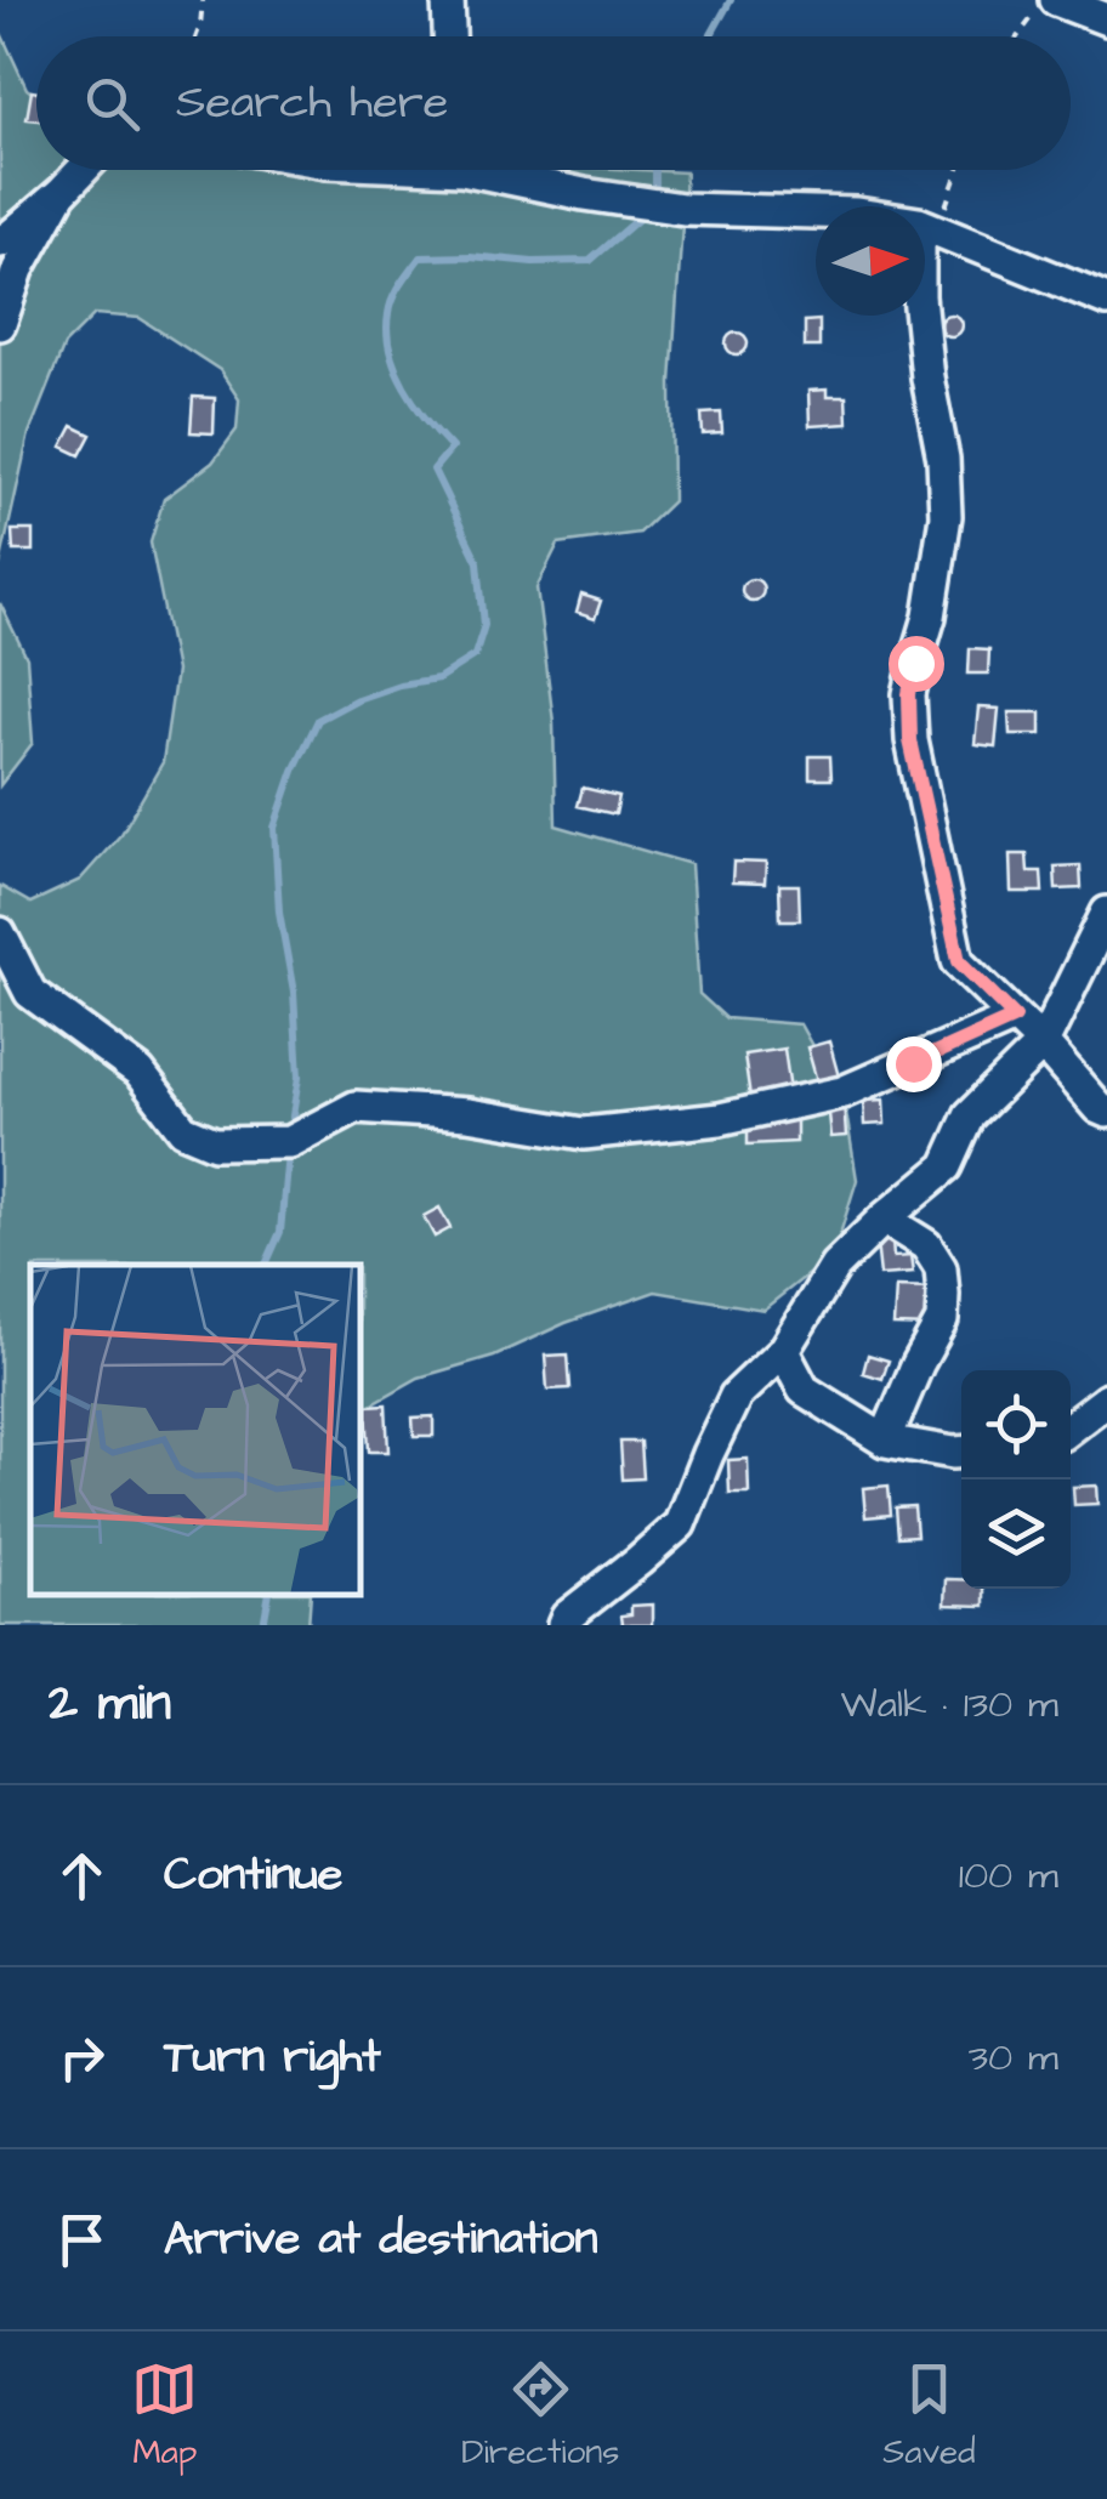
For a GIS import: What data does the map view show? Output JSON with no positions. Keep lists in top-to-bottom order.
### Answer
{
  "north": "right",
  "page": {
    "search": "Search here",
    "heading": ["2 min", "Walk · 130 m"],
    "list": [
      ["Continue", "100 m"],
      ["Turn right", "30 m"],
      "Arrive at destination"
    ],
    "nav": ["Map", "Directions", "Saved"]
  }
}
